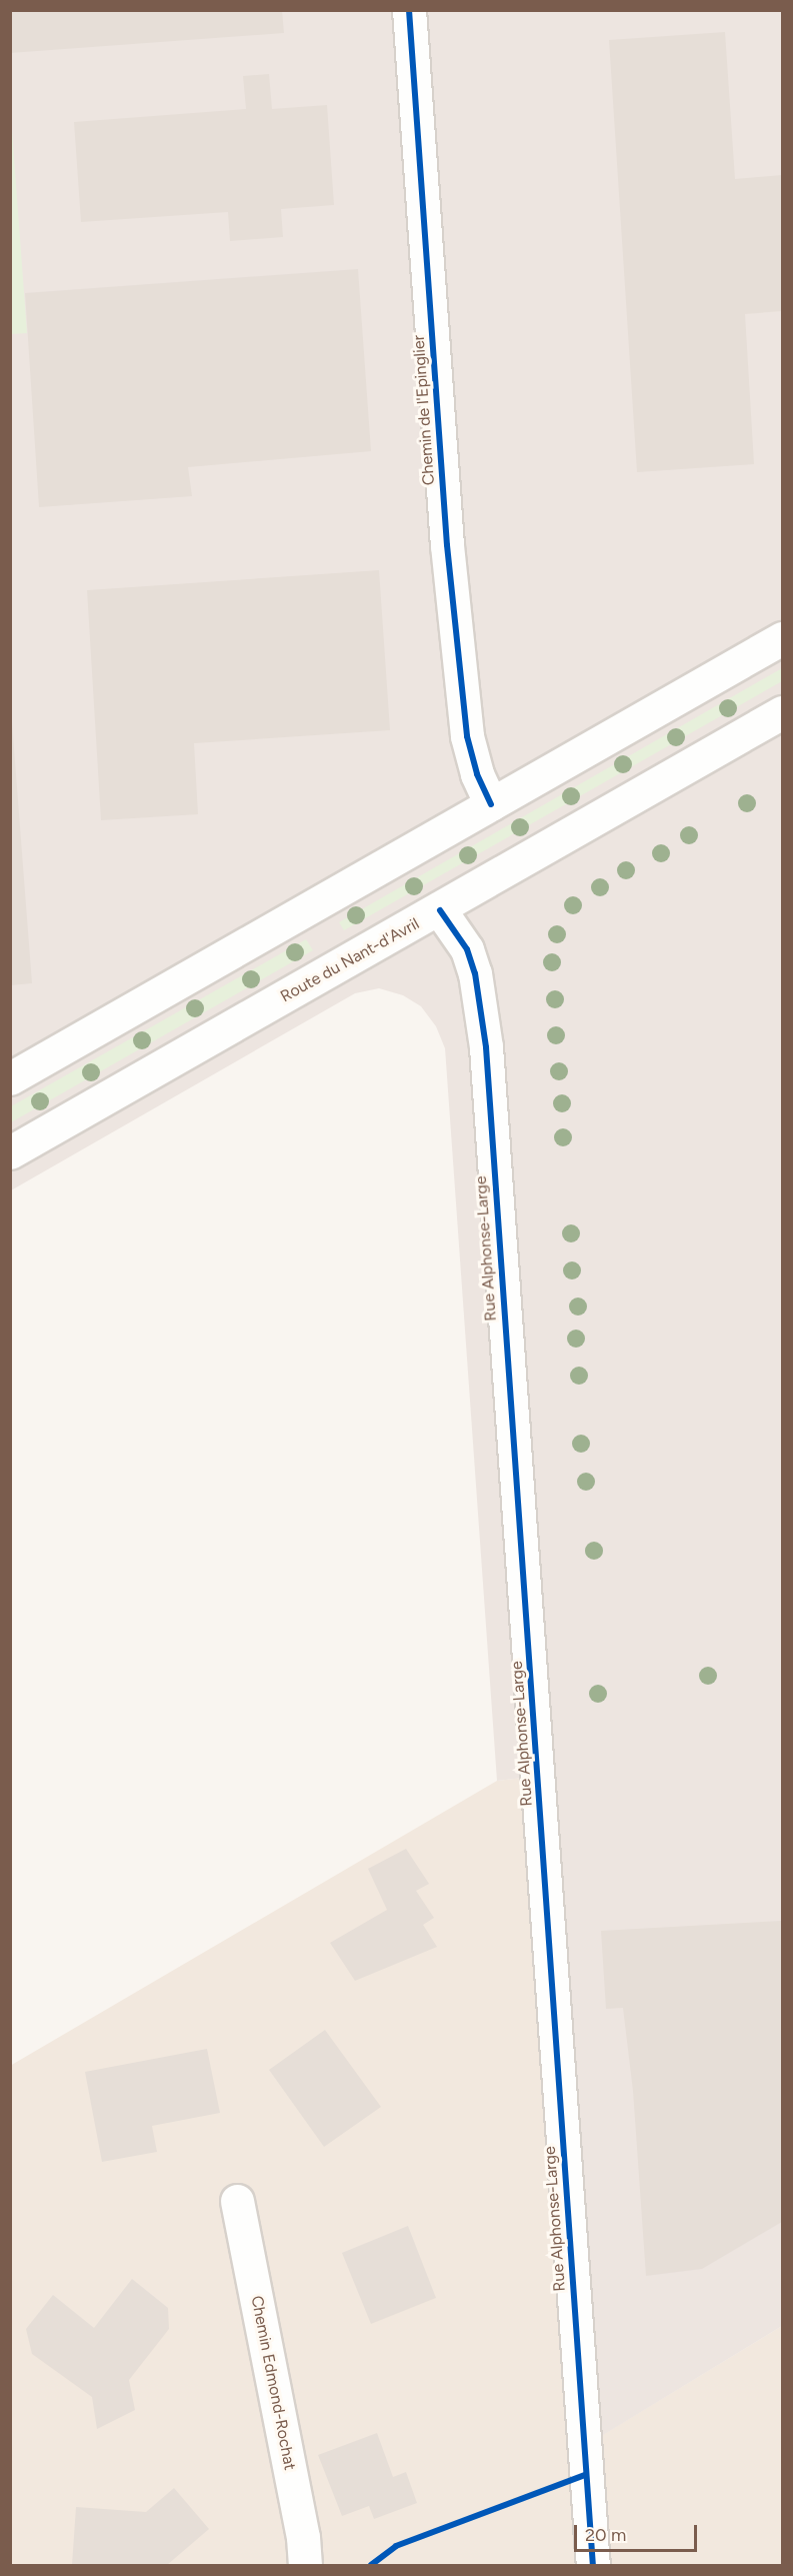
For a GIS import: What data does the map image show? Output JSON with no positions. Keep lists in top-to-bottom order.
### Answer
{
  "streets": {
    "street": [
      "Chemin de l'Epinglier",
      "Route du Nant-d'Avril",
      "Rue Alphonse-Large",
      "Chemin Edmond-Rochat"
    ]
  },
  "crossings": [
    ["Route du Nant-d'Avril", "Rue Alphonse-Large"]
  ],
  "scale_bar": "20 m"
}
